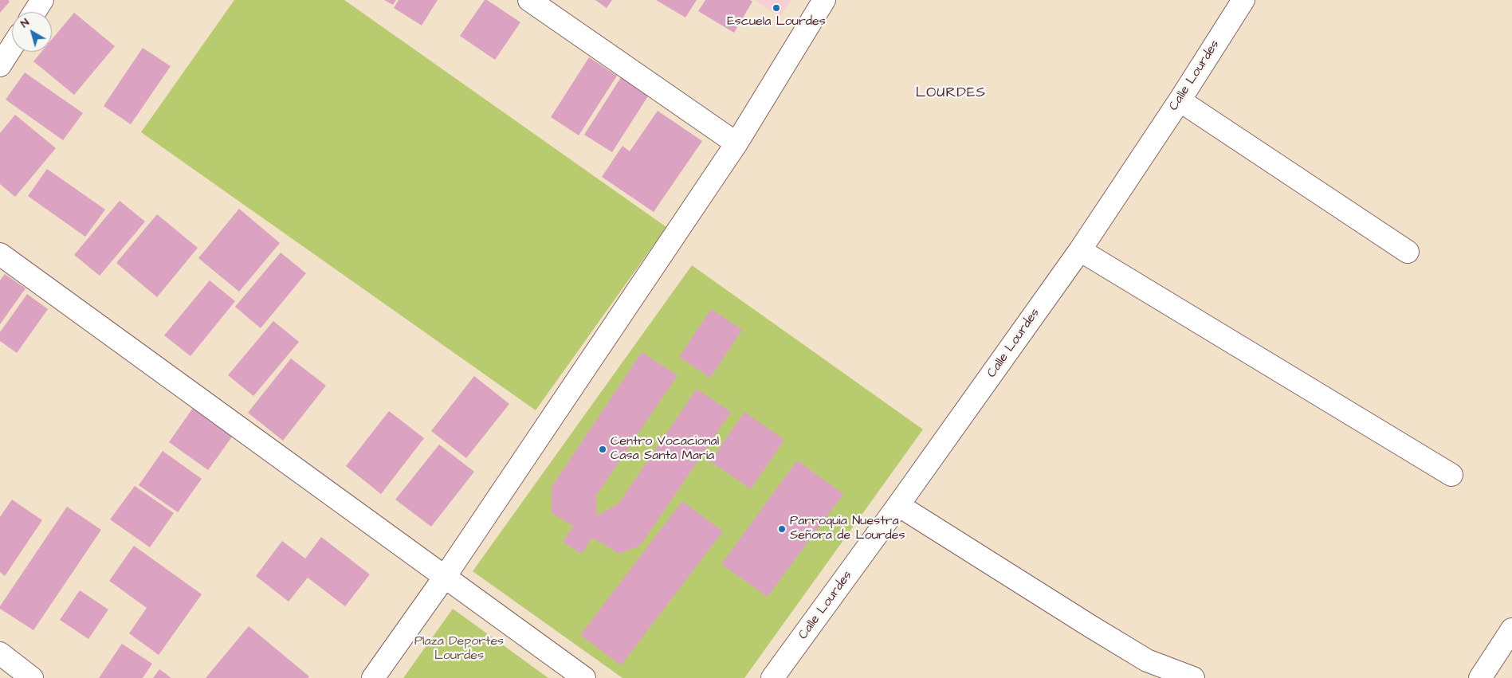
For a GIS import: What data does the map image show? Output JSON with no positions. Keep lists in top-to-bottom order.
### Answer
{
  "streets": {
    "street": ["Calle Lourdes"]
  },
  "districts": ["LOURDES"],
  "parks": ["Plaza Deportes Lourdes"],
  "places": ["Escuela Lourdes", "Centro Vocacional Casa Santa María", "Parroquia Nuestra Señora de Lourdes"],
  "north": "top left"
}
